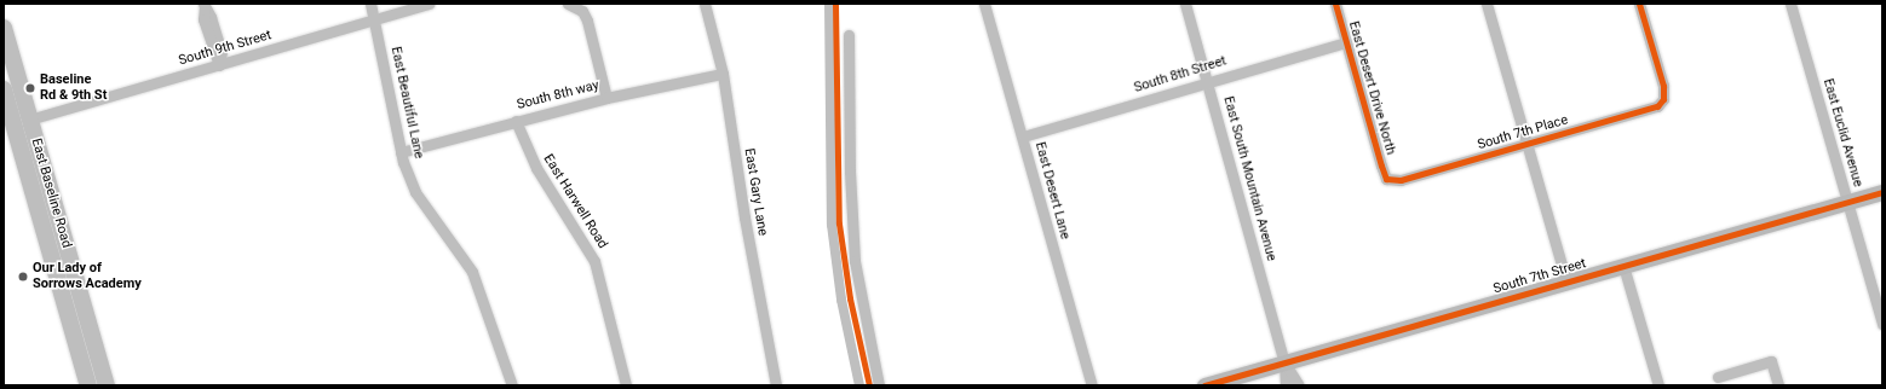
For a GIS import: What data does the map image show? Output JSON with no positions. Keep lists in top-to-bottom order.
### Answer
{
  "streets": {
    "main road": ["East Baseline Road", "South 7th Street"],
    "street": [
      "South 9th Street",
      "South 8th Street",
      "East Desert Drive North",
      "South 8th way",
      "East Beautiful Lane",
      "South 7th Place",
      "East Euclid Avenue",
      "East South Mountain Avenue",
      "East Desert Lane",
      "East Gary Lane",
      "East Harwell Road"
    ]
  },
  "crossings": [
    ["South 9th Street", "East Beautiful Lane"],
    ["South 9th Street", "East Baseline Road"],
    ["South 8th Street", "East Desert Drive North"],
    ["South 8th Street", "East South Mountain Avenue"],
    ["South 8th Street", "East Desert Lane"],
    ["East Desert Drive North", "South 7th Place"],
    ["South 8th way", "East Beautiful Lane"],
    ["South 8th way", "East Gary Lane"],
    ["South 8th way", "East Harwell Road"],
    ["East Euclid Avenue", "South 7th Street"],
    ["East South Mountain Avenue", "South 7th Street"]
  ],
  "places": ["Baseline Rd & 9th St", "Our Lady of Sorrows Academy"]
}
